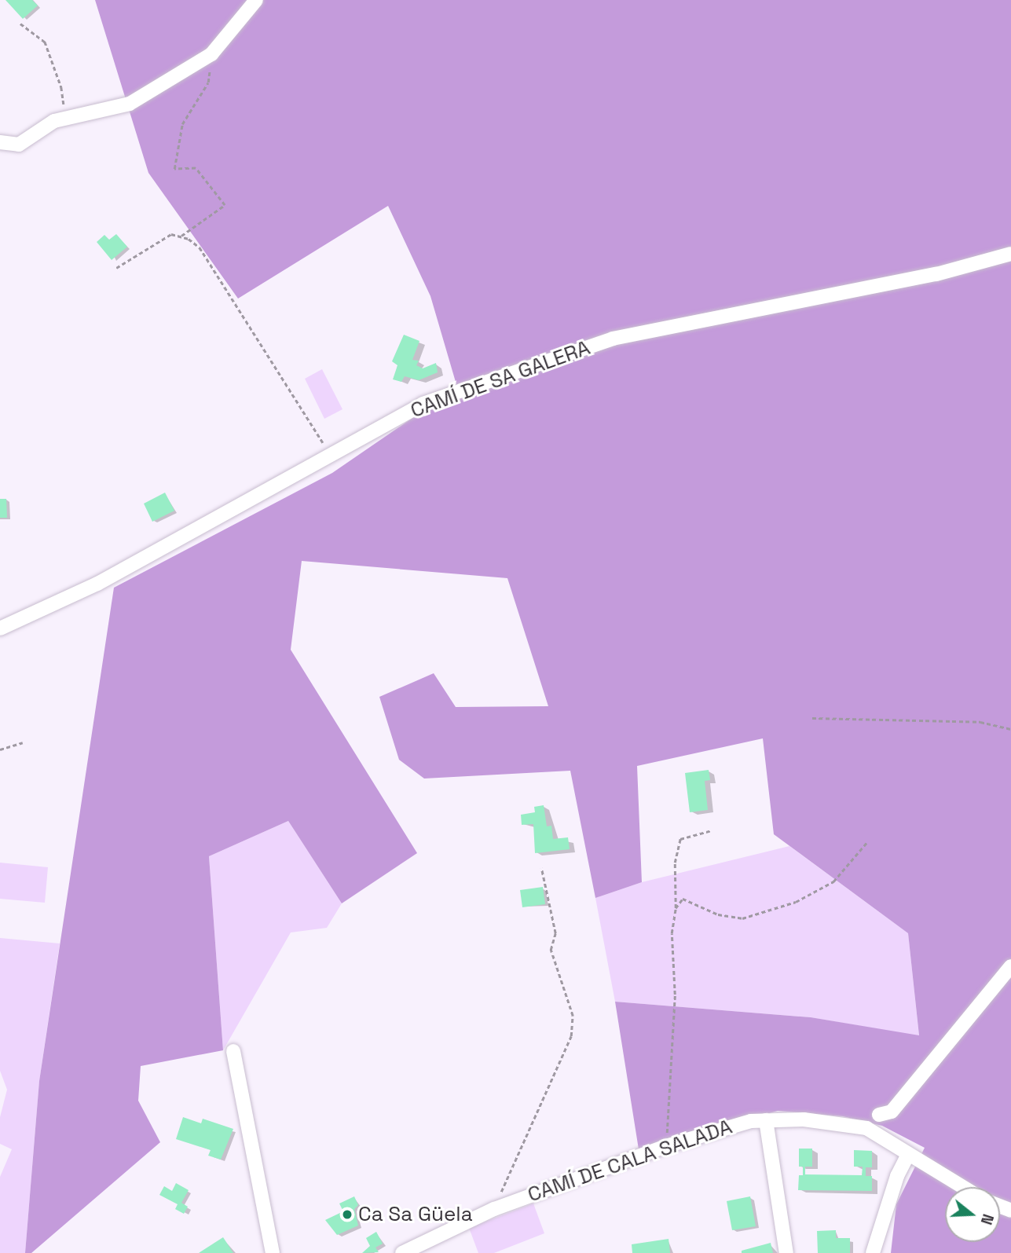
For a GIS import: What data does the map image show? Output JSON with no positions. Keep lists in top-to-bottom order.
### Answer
{
  "streets": {
    "street": ["CAMÍ DE SA GALERA", "CAMÍ DE CALA SALADA"]
  },
  "places": ["Ca Sa Güela"],
  "north": "right"
}
